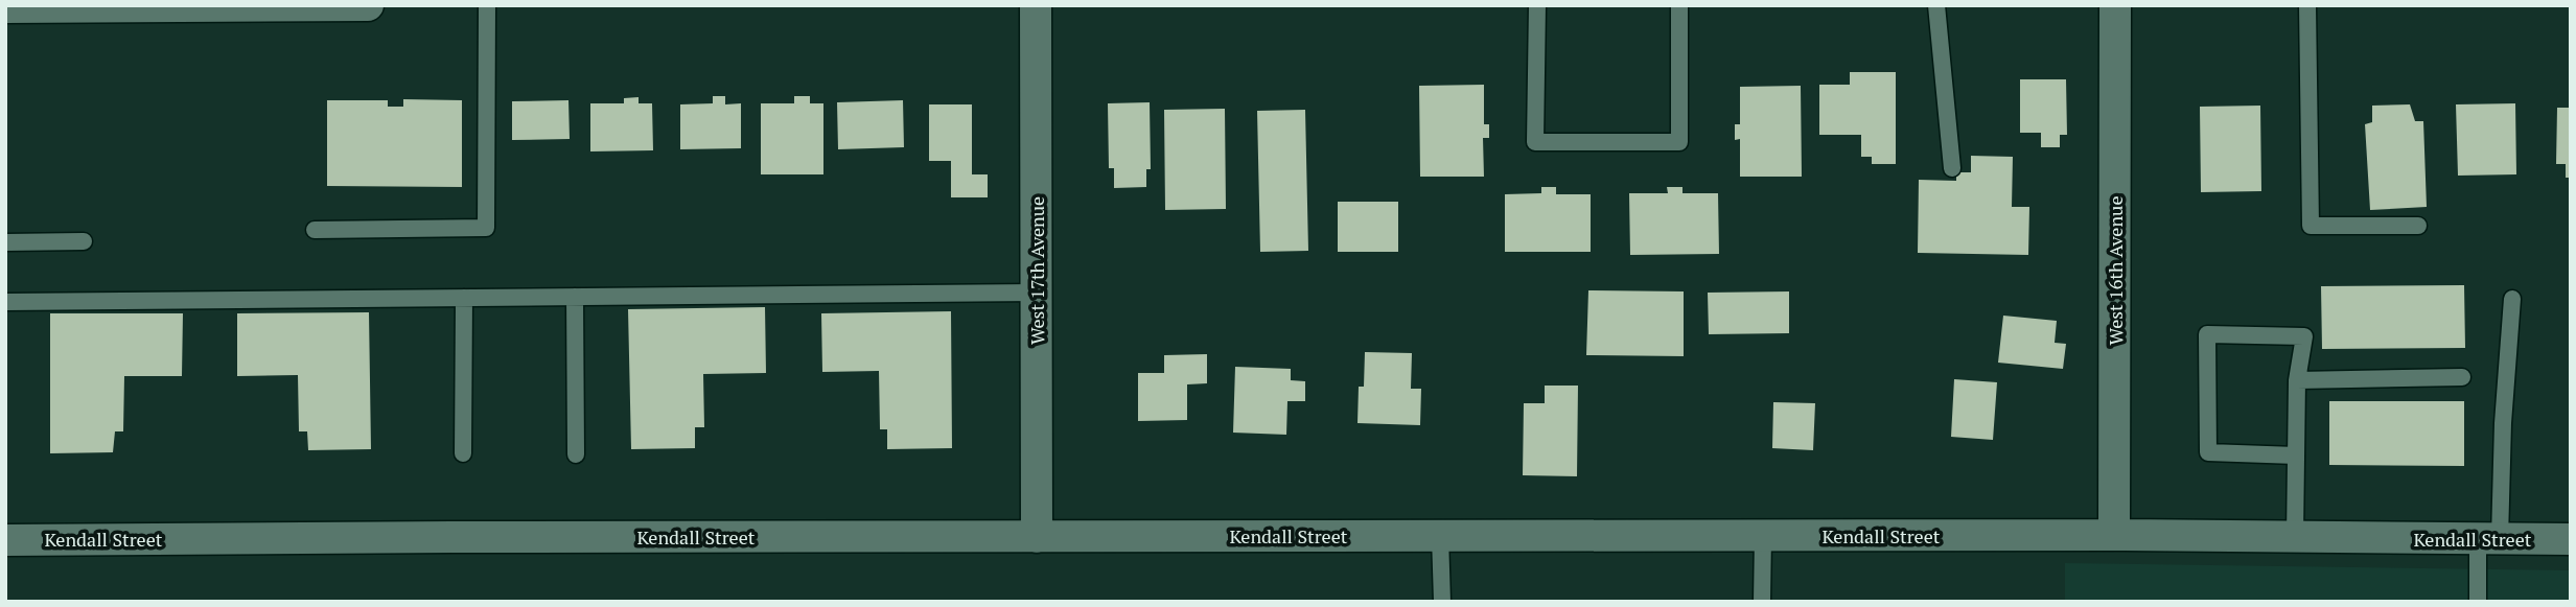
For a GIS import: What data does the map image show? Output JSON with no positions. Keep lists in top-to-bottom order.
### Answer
{
  "streets": {
    "street": ["West 17th Avenue", "West 16th Avenue", "Kendall Street"]
  },
  "crossings": [
    ["West 17th Avenue", "Kendall Street"],
    ["West 16th Avenue", "Kendall Street"]
  ]
}
